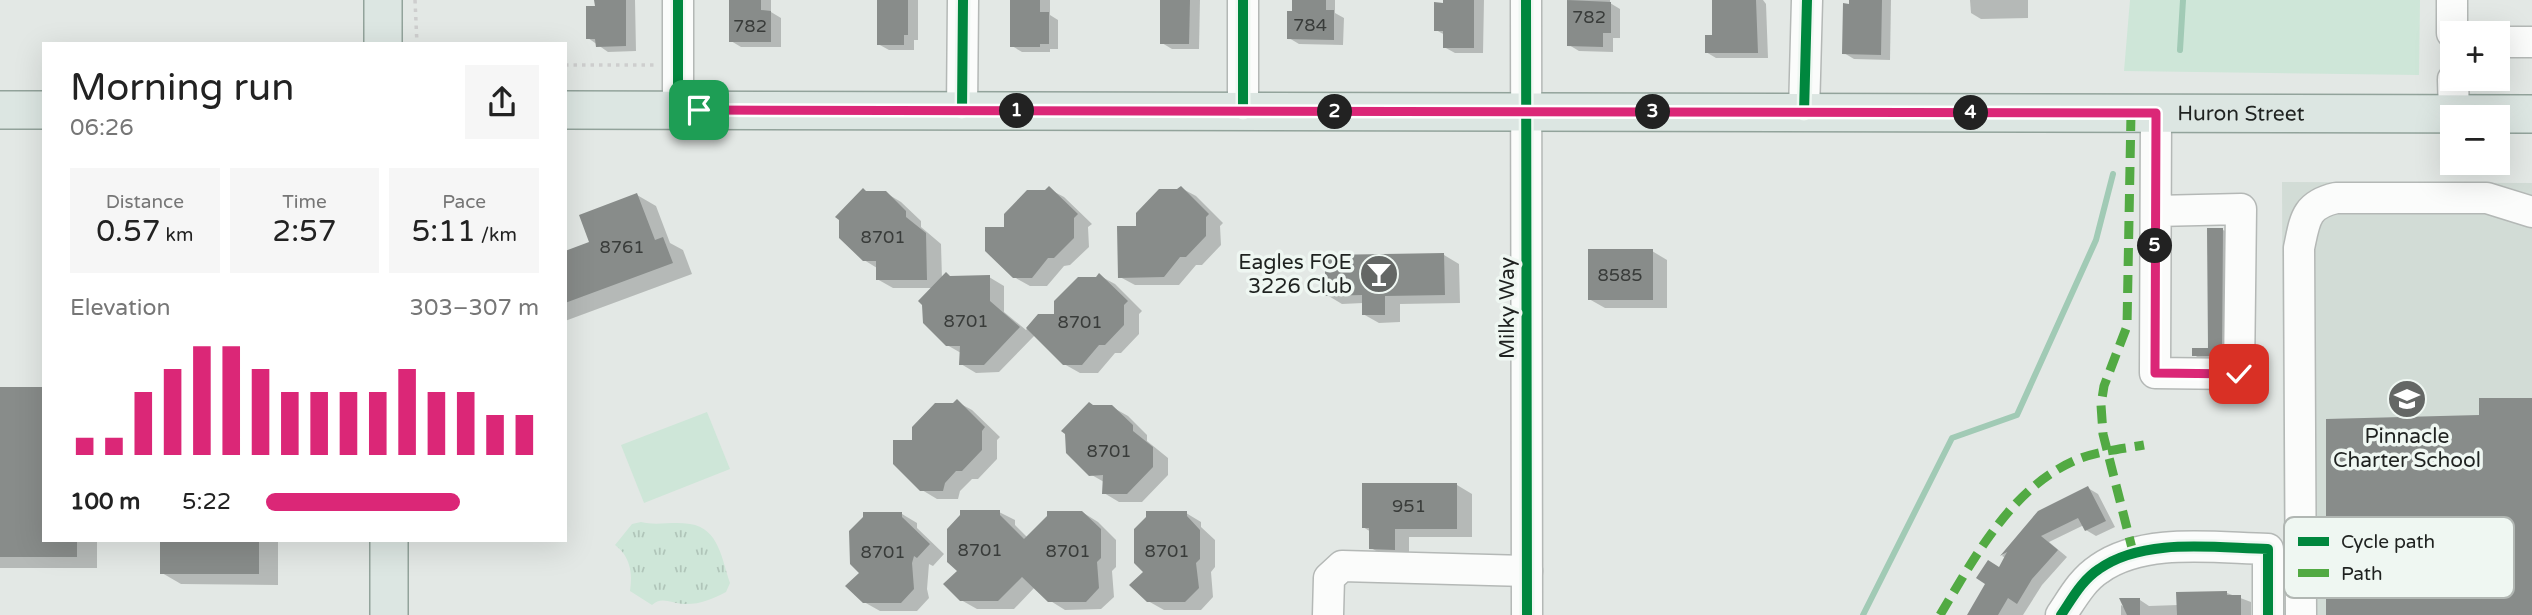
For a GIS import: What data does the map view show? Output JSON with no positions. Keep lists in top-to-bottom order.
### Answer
{
  "streets": {
    "main road": ["Huron Street"],
    "street": ["Milky Way"]
  },
  "crossings": [
    ["Huron Street", "Milky Way"]
  ],
  "places": {
    "bar": ["Eagles FOE 3226 Club"],
    "school or university": ["Pinnacle Charter School"]
  },
  "house_numbers": [
    "782",
    "784",
    "782",
    "8701",
    "8761",
    "8585",
    "8701",
    "8701",
    "8701",
    "951",
    "8701",
    "8701",
    "8701",
    "8701"
  ],
  "legend": ["Cycle path", "Path"],
  "page": {
    "map_buttons": ["+", "−"],
    "heading": ["Morning run", "06:26"],
    "pins": [
      "1",
      "2",
      "3",
      "4",
      "5"
    ],
    "stats": [
      ["Distance", "0.57 km"],
      ["Time", "2:57"],
      ["Pace", "5:11 /km"]
    ],
    "chart": ["Elevation", "303–307 m"],
    "list": [
      {
        "name": "100 m",
        "note": "5:22"
      }
    ]
  }
}
